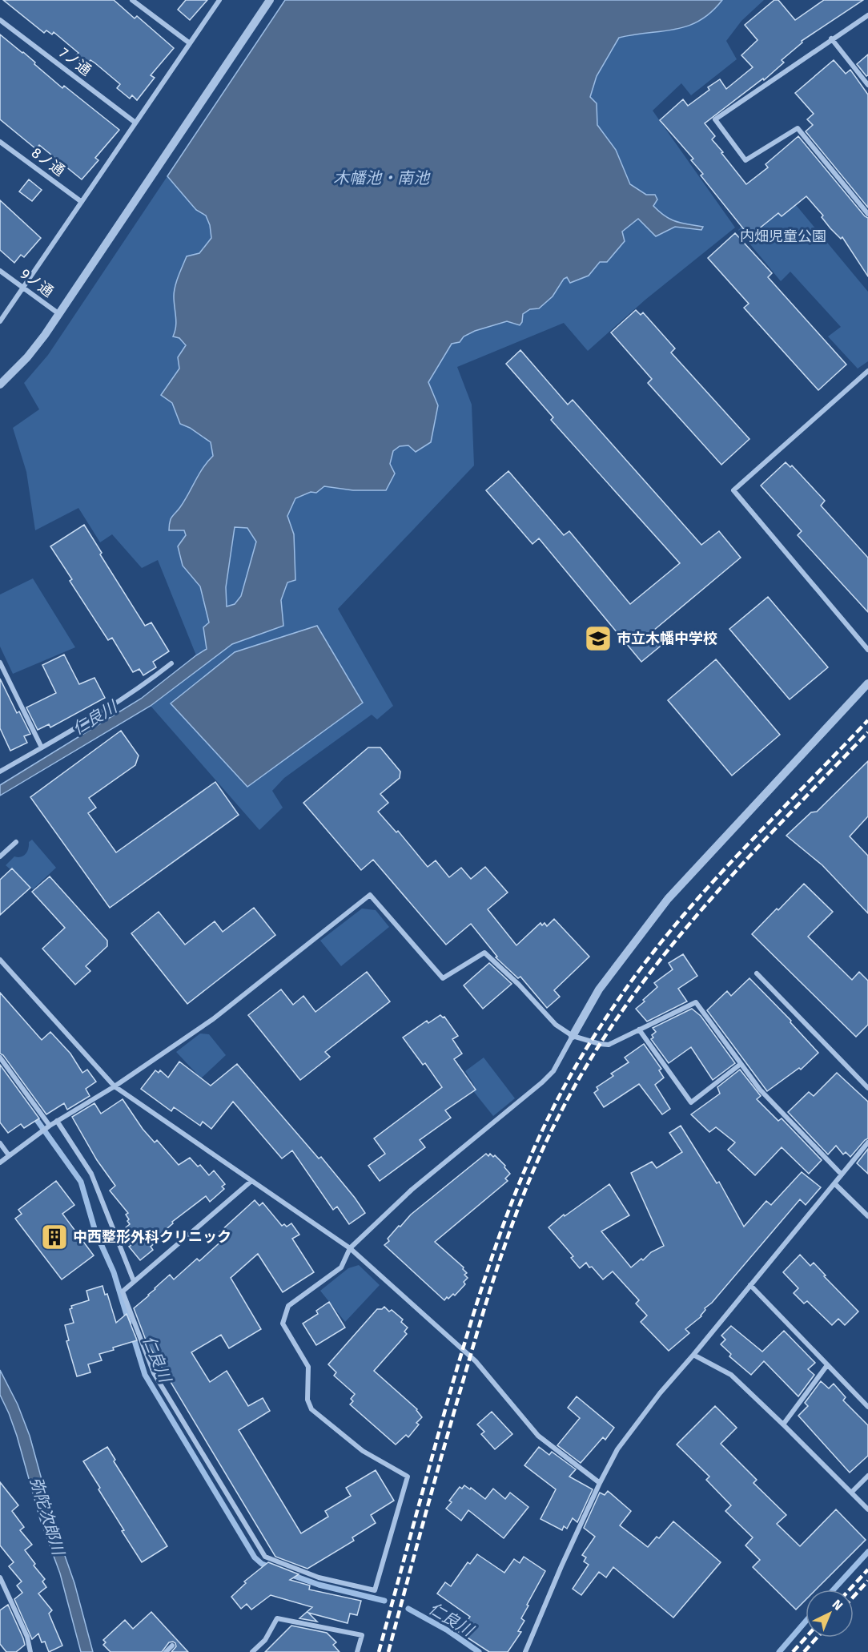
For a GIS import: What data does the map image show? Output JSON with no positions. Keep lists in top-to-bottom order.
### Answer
{
  "streets": {
    "street": ["7ノ通", "8ノ通", "9ノ通"]
  },
  "water": ["木幡池・南池", "仁良川", "弥陀次郎川"],
  "parks": ["内畑児童公園"],
  "places": {
    "school or university": ["市立木幡中学校"],
    "building": ["中西整形外科クリニック"]
  },
  "north": "top right"
}
